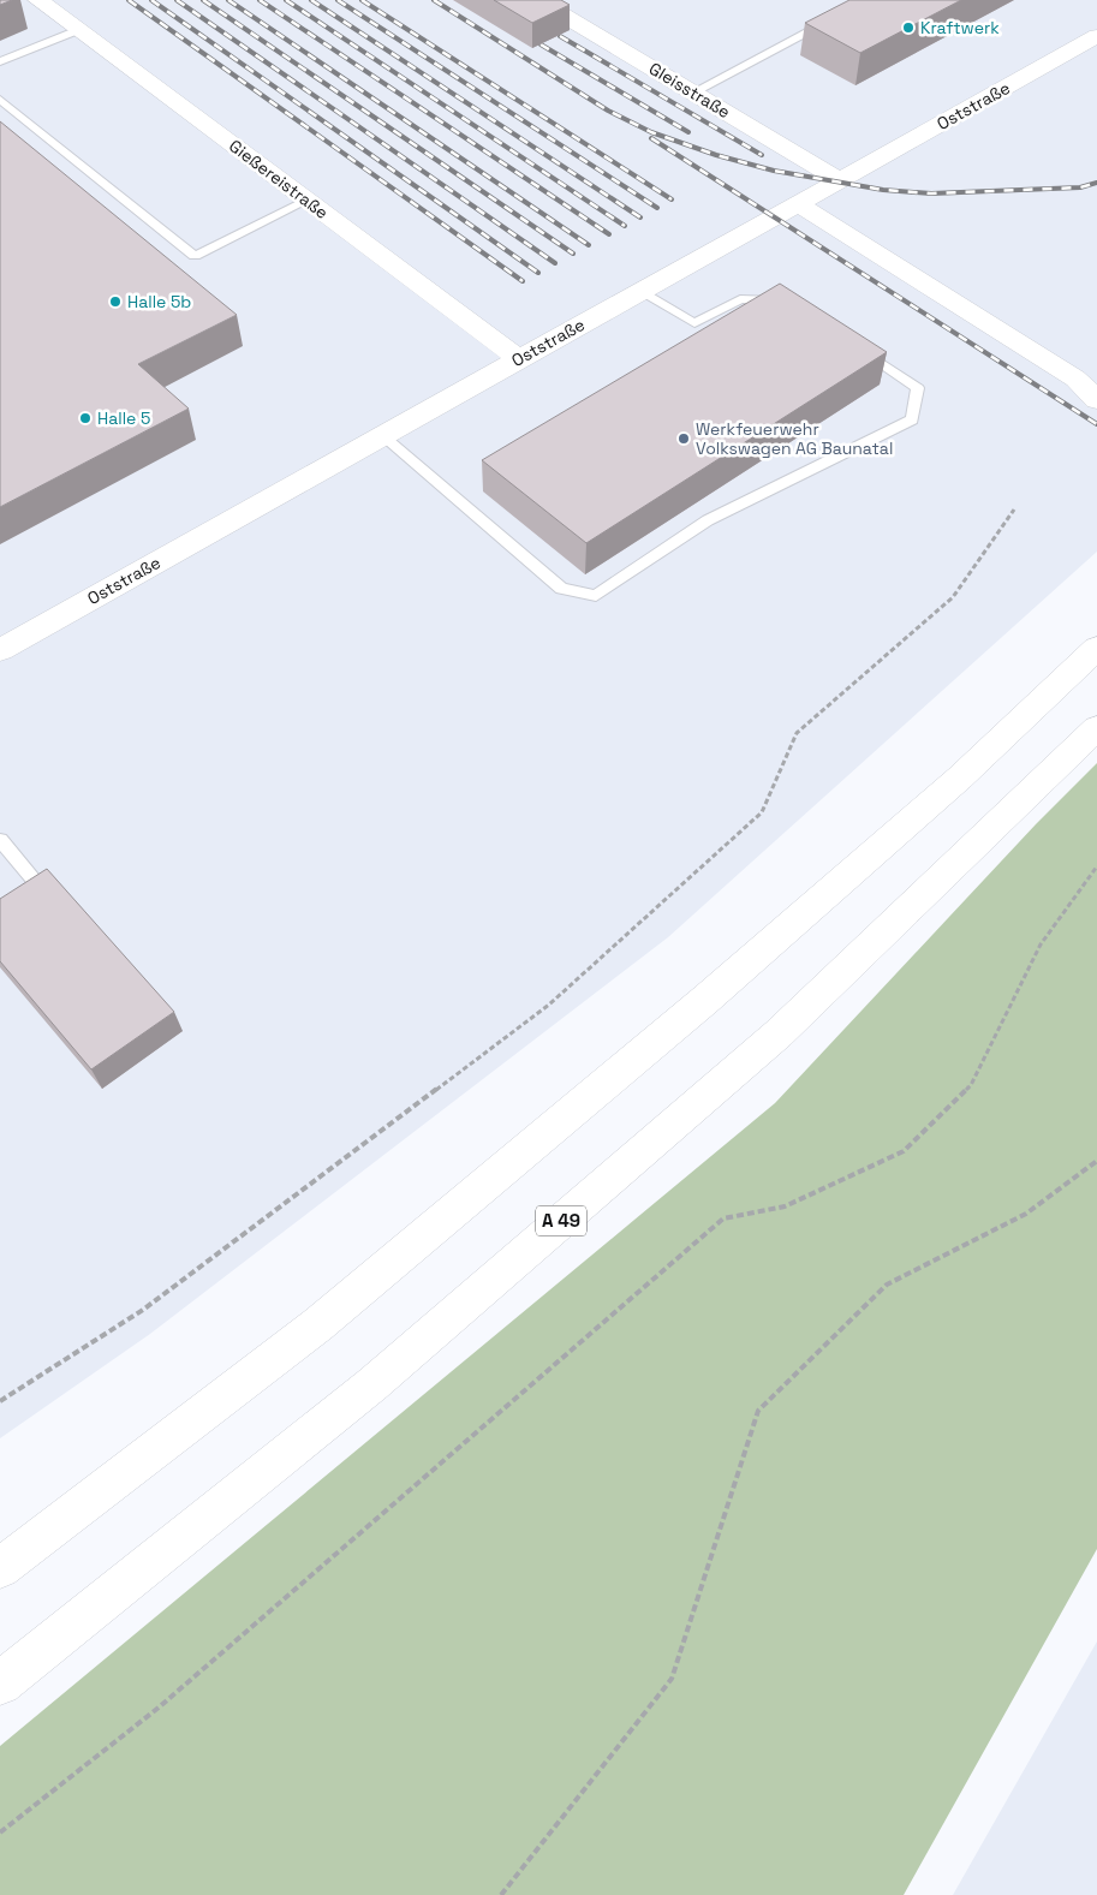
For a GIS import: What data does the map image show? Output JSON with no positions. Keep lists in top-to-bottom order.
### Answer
{
  "streets": {
    "main road": [
      "Gleisstraße",
      "Oststraße",
      "Gießereistraße",
      "A 49"
    ]
  },
  "crossings": [
    ["Gleisstraße", "Oststraße"],
    ["Oststraße", "Gießereistraße"]
  ],
  "places": [
    "Kraftwerk",
    "Halle 5b",
    "Halle 5",
    "Werkfeuerwehr Volkswagen AG Baunatal"
  ]
}
